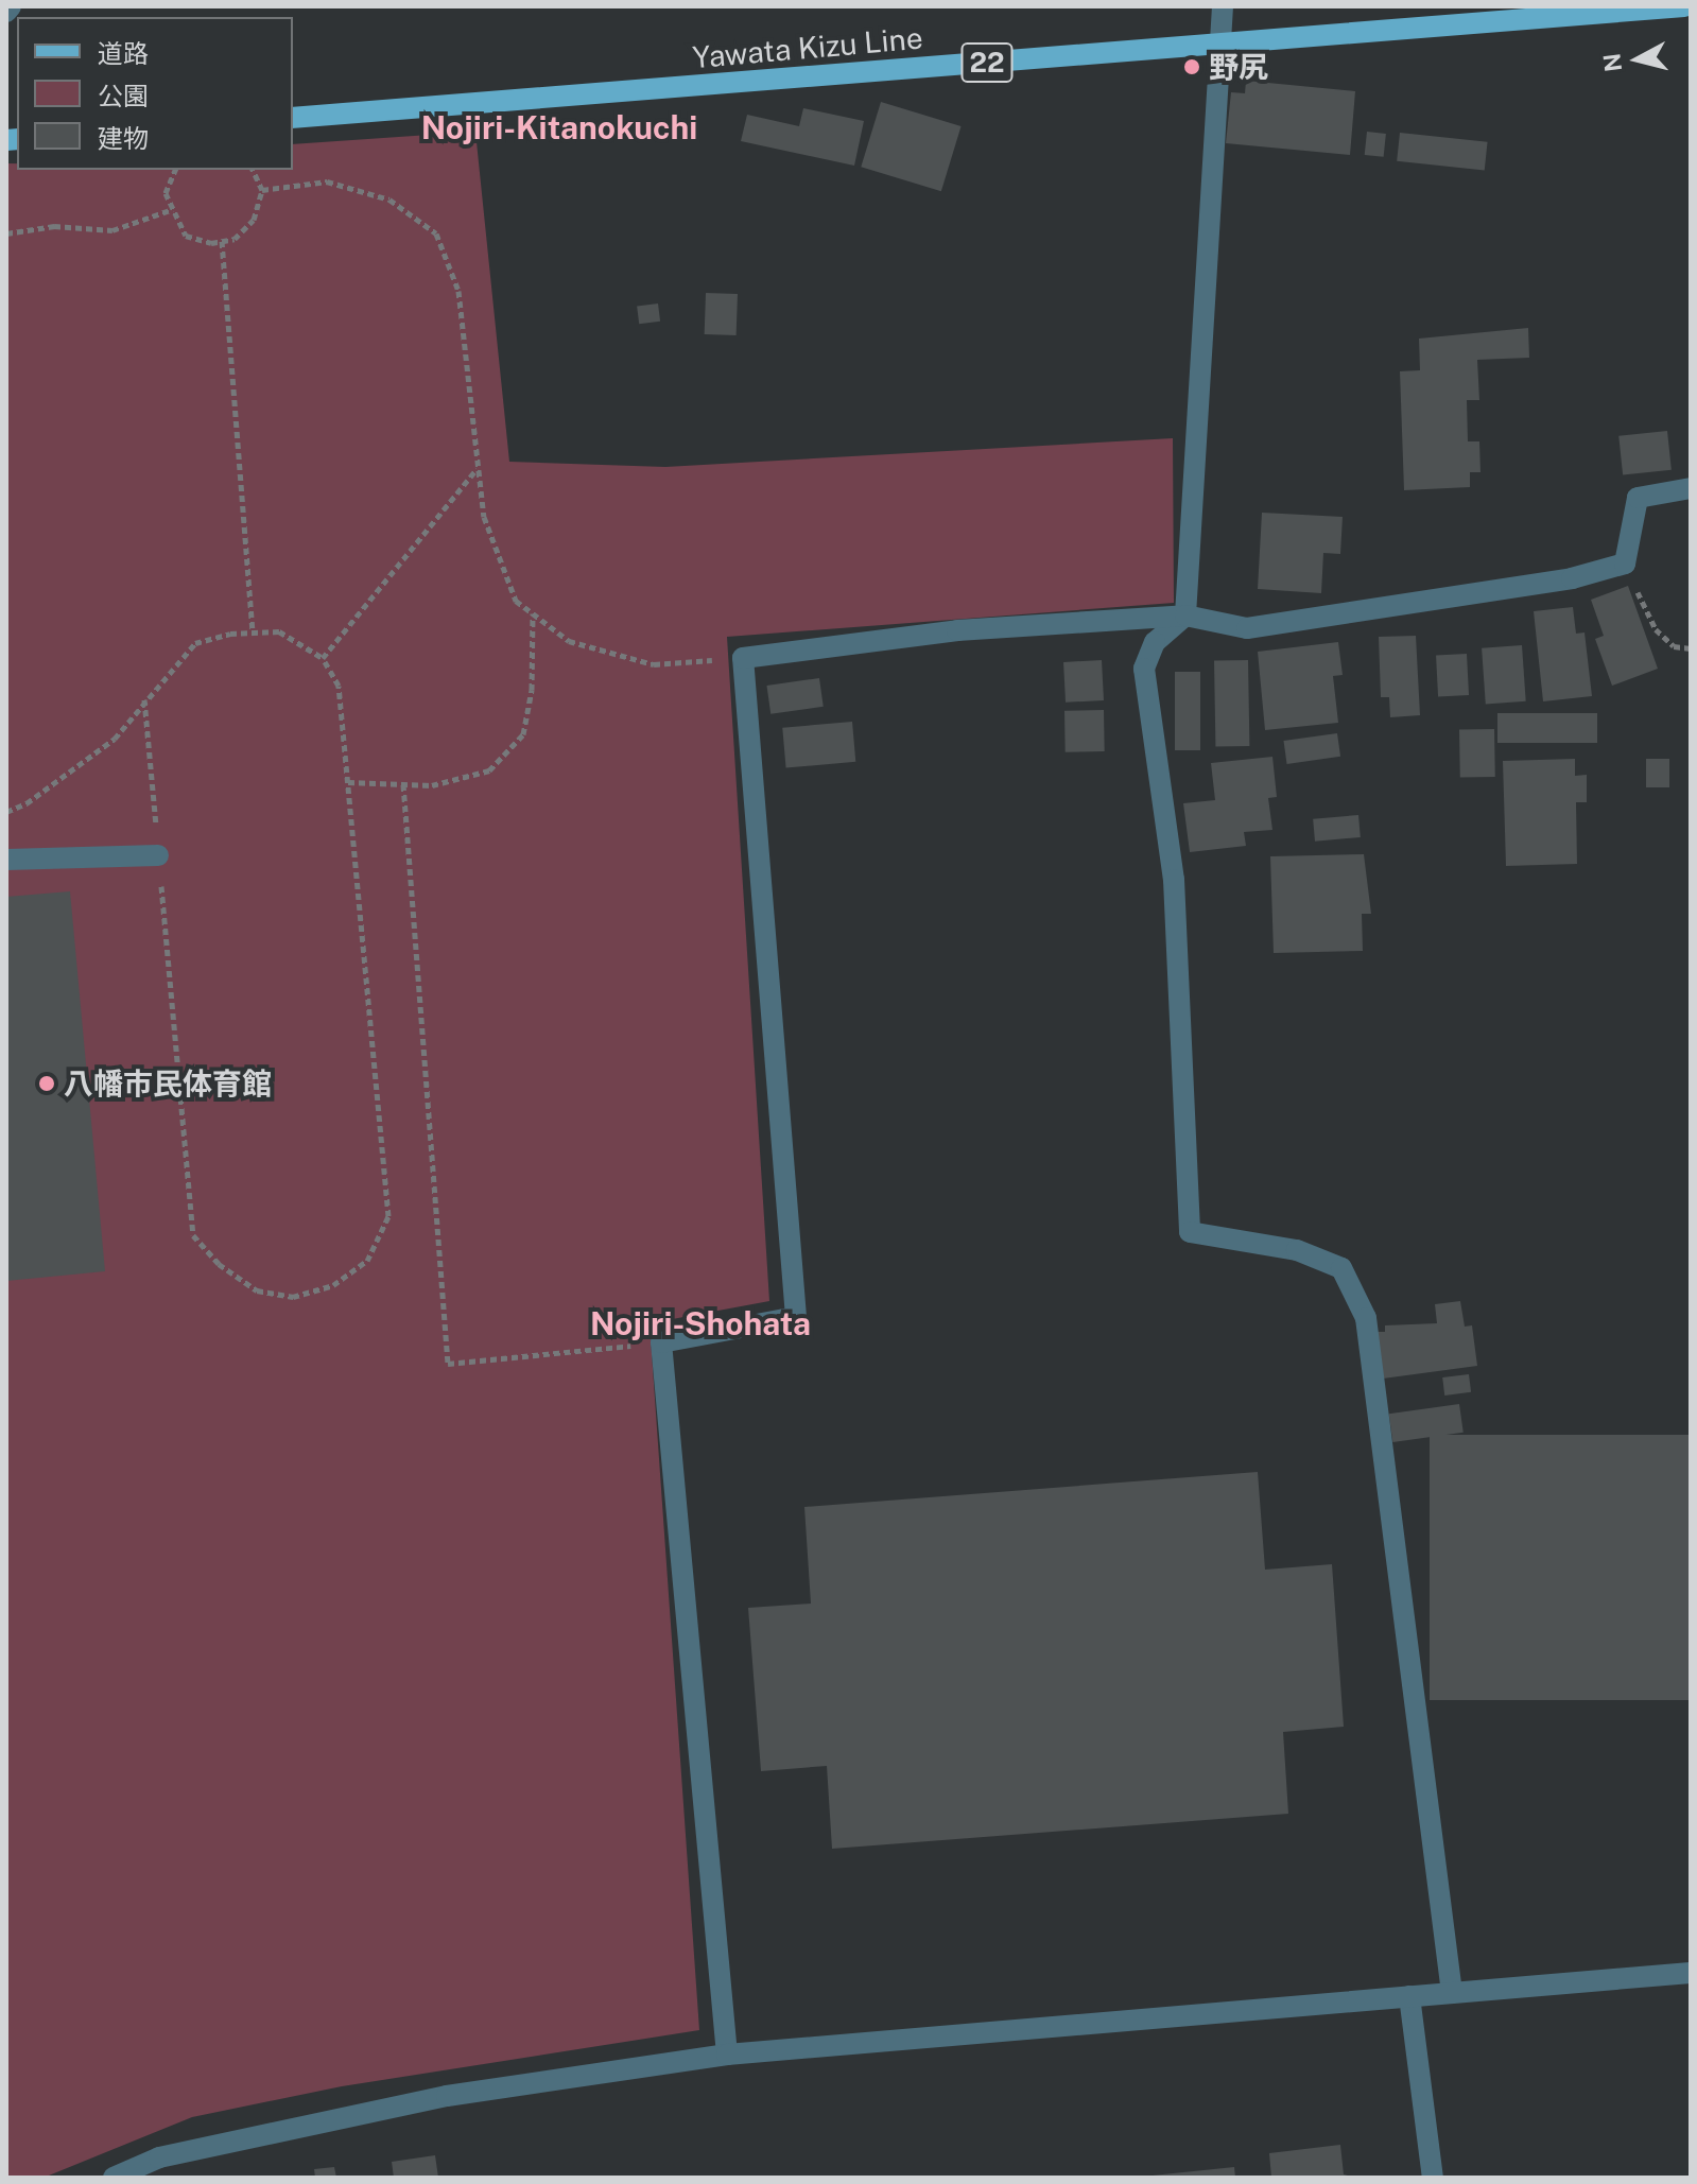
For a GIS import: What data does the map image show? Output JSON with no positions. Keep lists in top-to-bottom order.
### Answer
{
  "streets": {
    "main road": ["Yawata Kizu Line", "22"]
  },
  "districts": ["Nojiri-Kitanokuchi", "Nojiri-Shohata"],
  "places": ["野尻", "八幡市民体育館"],
  "legend": ["道路", "公園", "建物"],
  "north": "left"
}
